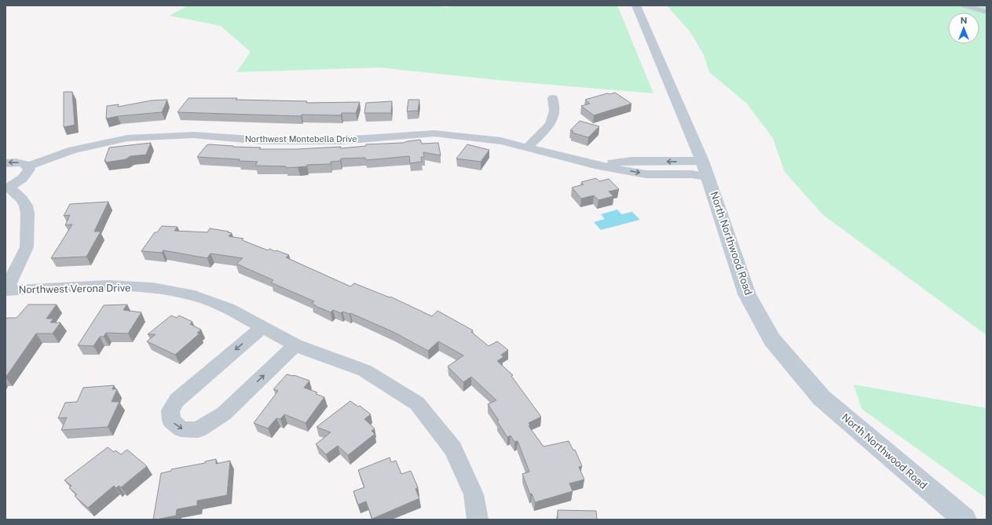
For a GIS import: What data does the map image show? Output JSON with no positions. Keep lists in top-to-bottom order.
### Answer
{
  "streets": {
    "street": ["Northwest Montebella Drive", "North Northwood Road", "Northwest Verona Drive"]
  },
  "crossings": [
    ["Northwest Montebella Drive", "North Northwood Road"]
  ],
  "north": "top"
}
